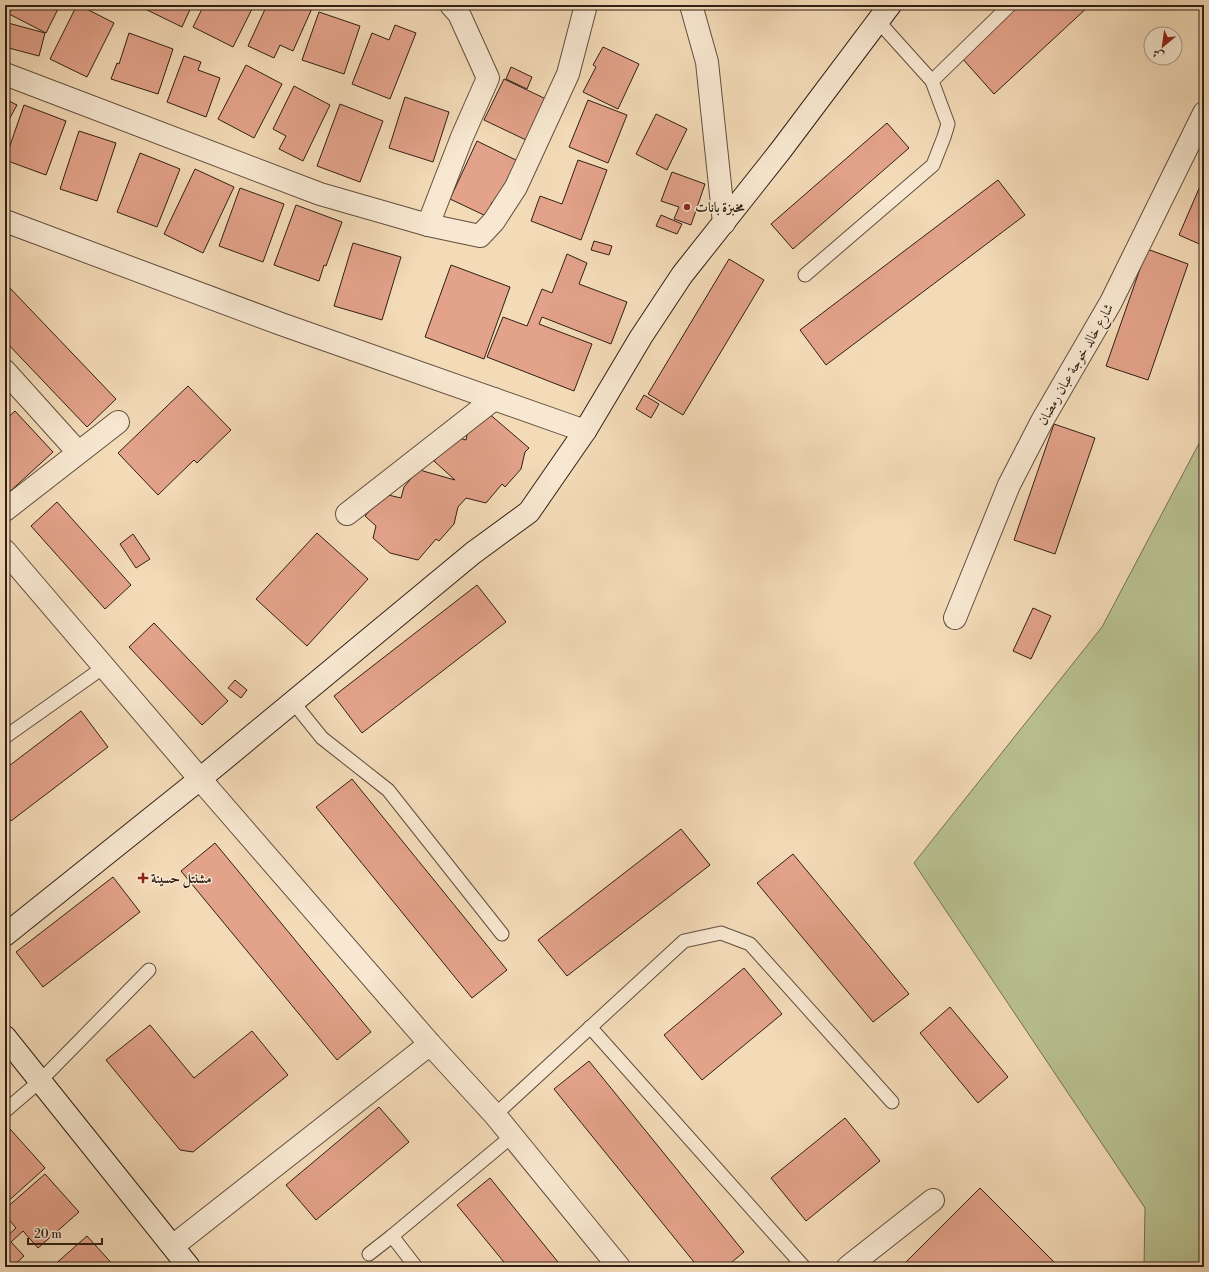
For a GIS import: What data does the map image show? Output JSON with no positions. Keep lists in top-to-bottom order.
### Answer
{
  "streets": {
    "street": ["شارع خالد خوجة عبان رمضان"]
  },
  "places": {
    "other": ["مخبزة بانات"],
    "health": ["مشنتل حسينة"]
  },
  "scale_bar": "20 m",
  "north": "bottom left"
}
